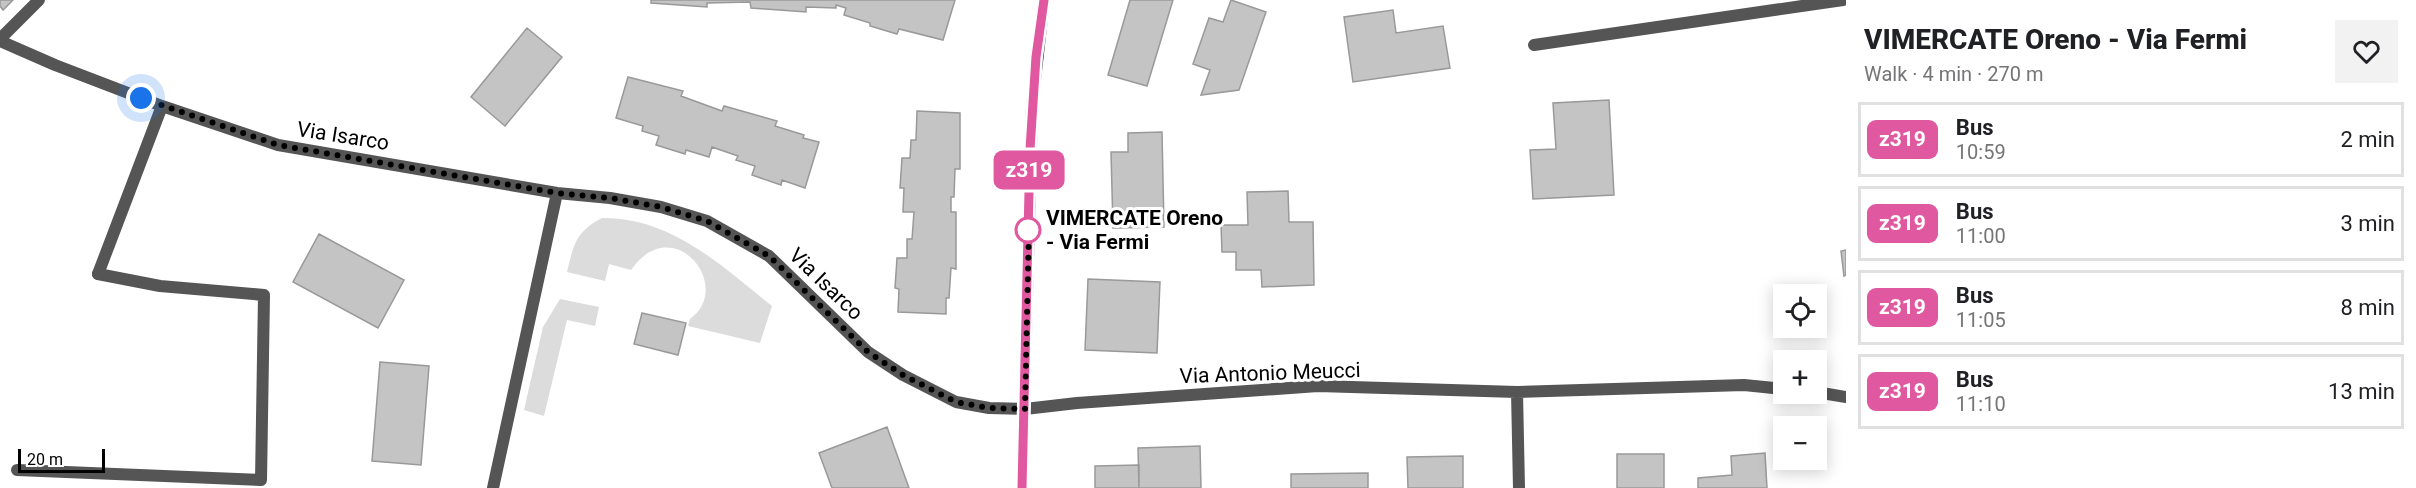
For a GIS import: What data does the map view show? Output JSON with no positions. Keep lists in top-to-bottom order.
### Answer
{
  "streets": {
    "street": ["Via Isarco", "Via Antonio Meucci"]
  },
  "crossings": [
    ["Via Isarco", "Via Antonio Meucci"]
  ],
  "places": ["VIMERCATE Oreno - Via Fermi"],
  "lines": ["bus line z319"],
  "scale_bar": "20 m",
  "page": {
    "on_map": "z319",
    "heading": ["VIMERCATE Oreno - Via Fermi", "Walk · 4 min · 270 m"],
    "list": [
      {
        "mark": "z319",
        "name": "Bus",
        "note": "10:59",
        "value": "2 min"
      },
      {
        "mark": "z319",
        "name": "Bus",
        "note": "11:00",
        "value": "3 min"
      },
      {
        "mark": "z319",
        "name": "Bus",
        "note": "11:05",
        "value": "8 min"
      },
      {
        "mark": "z319",
        "name": "Bus",
        "note": "11:10",
        "value": "13 min"
      }
    ],
    "map_buttons": ["+", "−"],
    "scale": "20 m"
  }
}
